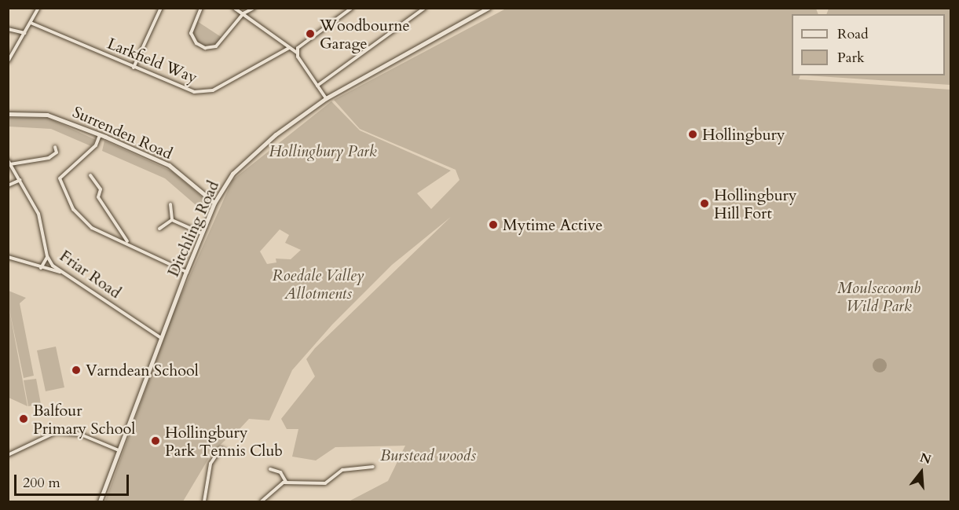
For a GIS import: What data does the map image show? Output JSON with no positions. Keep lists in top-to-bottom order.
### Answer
{
  "streets": {
    "street": [
      "Larkfield Way",
      "Surrenden Road",
      "Ditchling Road",
      "Friar Road"
    ]
  },
  "crossings": [
    ["Surrenden Road", "Ditchling Road"],
    ["Ditchling Road", "Friar Road"]
  ],
  "parks": [
    "Hollingbury Park",
    "Roedale Valley Allotments",
    "Moulsecoomb Wild Park",
    "Burstead woods"
  ],
  "places": [
    "Woodbourne Garage",
    "Hollingbury",
    "Hollingbury Hill Fort",
    "Mytime Active",
    "Varndean School",
    "Balfour Primary School",
    "Hollingbury Park Tennis Club"
  ],
  "legend": ["Road", "Park"],
  "scale_bar": "200 m",
  "north": "top"
}
